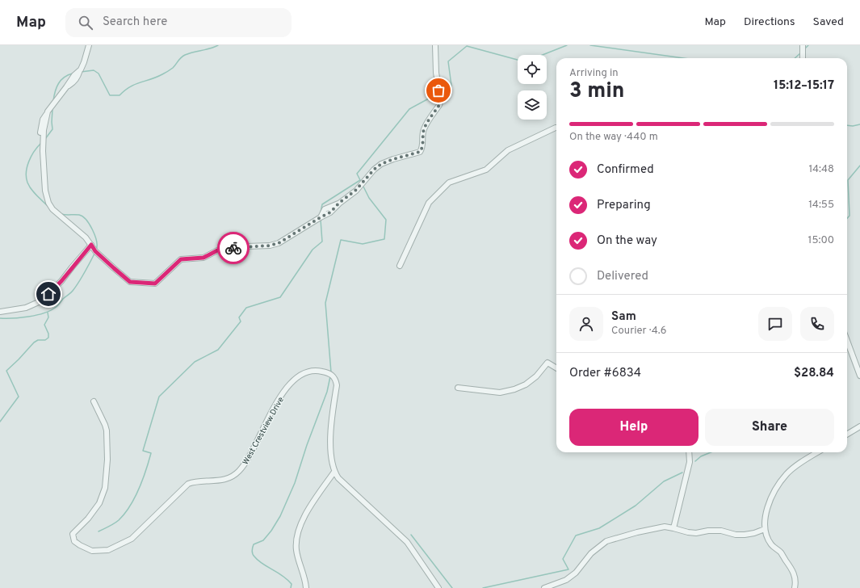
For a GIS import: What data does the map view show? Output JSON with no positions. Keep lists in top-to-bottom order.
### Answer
{
  "streets": {
    "street": ["West Crestview Drive"]
  },
  "page": {
    "header": "Map",
    "search": "Search here",
    "nav": ["Map", "Directions", "Saved"],
    "heading": ["3 min", "Arriving in", "15:12–15:17"],
    "panel": [
      "Sam",
      "Courier · 4.6",
      "Order #6834",
      "$28.84"
    ],
    "bar": "On the way · 440 m",
    "list": [
      ["Confirmed", "14:48"],
      ["Preparing", "14:55"],
      ["On the way", "15:00"],
      "Delivered"
    ],
    "buttons": ["Help", "Share"]
  }
}
